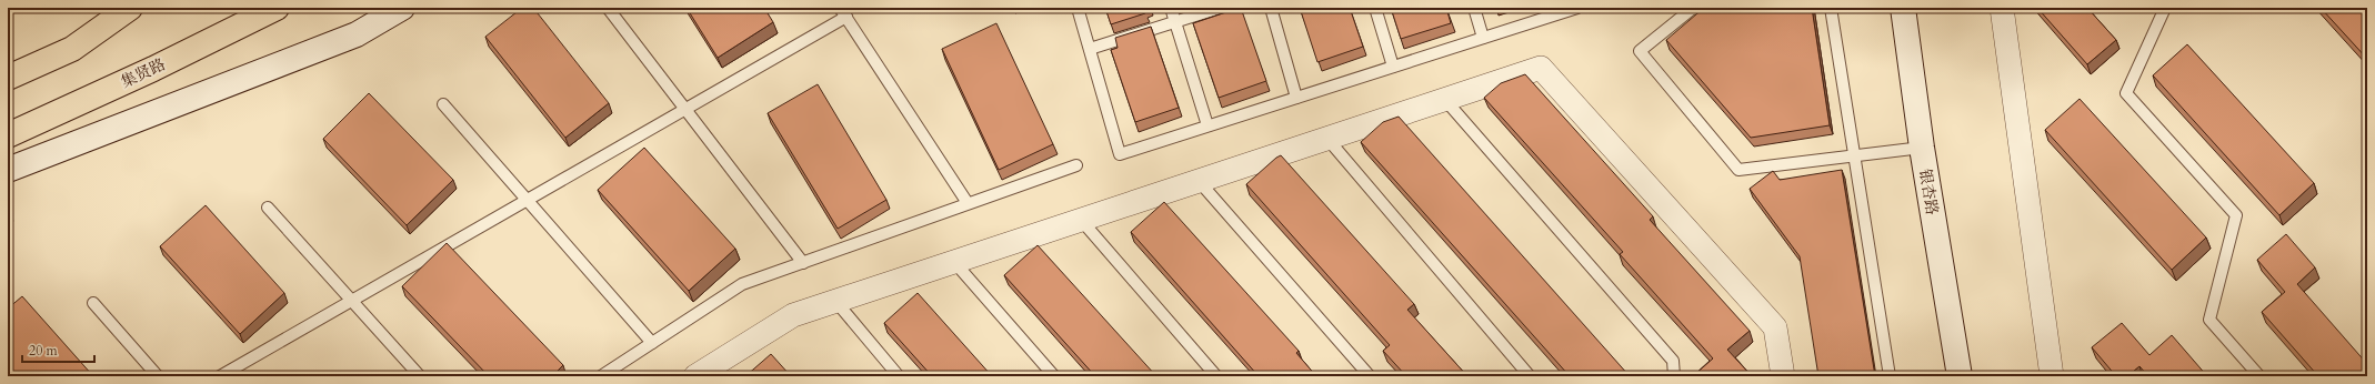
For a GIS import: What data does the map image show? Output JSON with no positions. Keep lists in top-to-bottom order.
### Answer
{
  "streets": {
    "highway": ["集贤路"],
    "street": ["银杏路"]
  },
  "scale_bar": "20 m"
}
